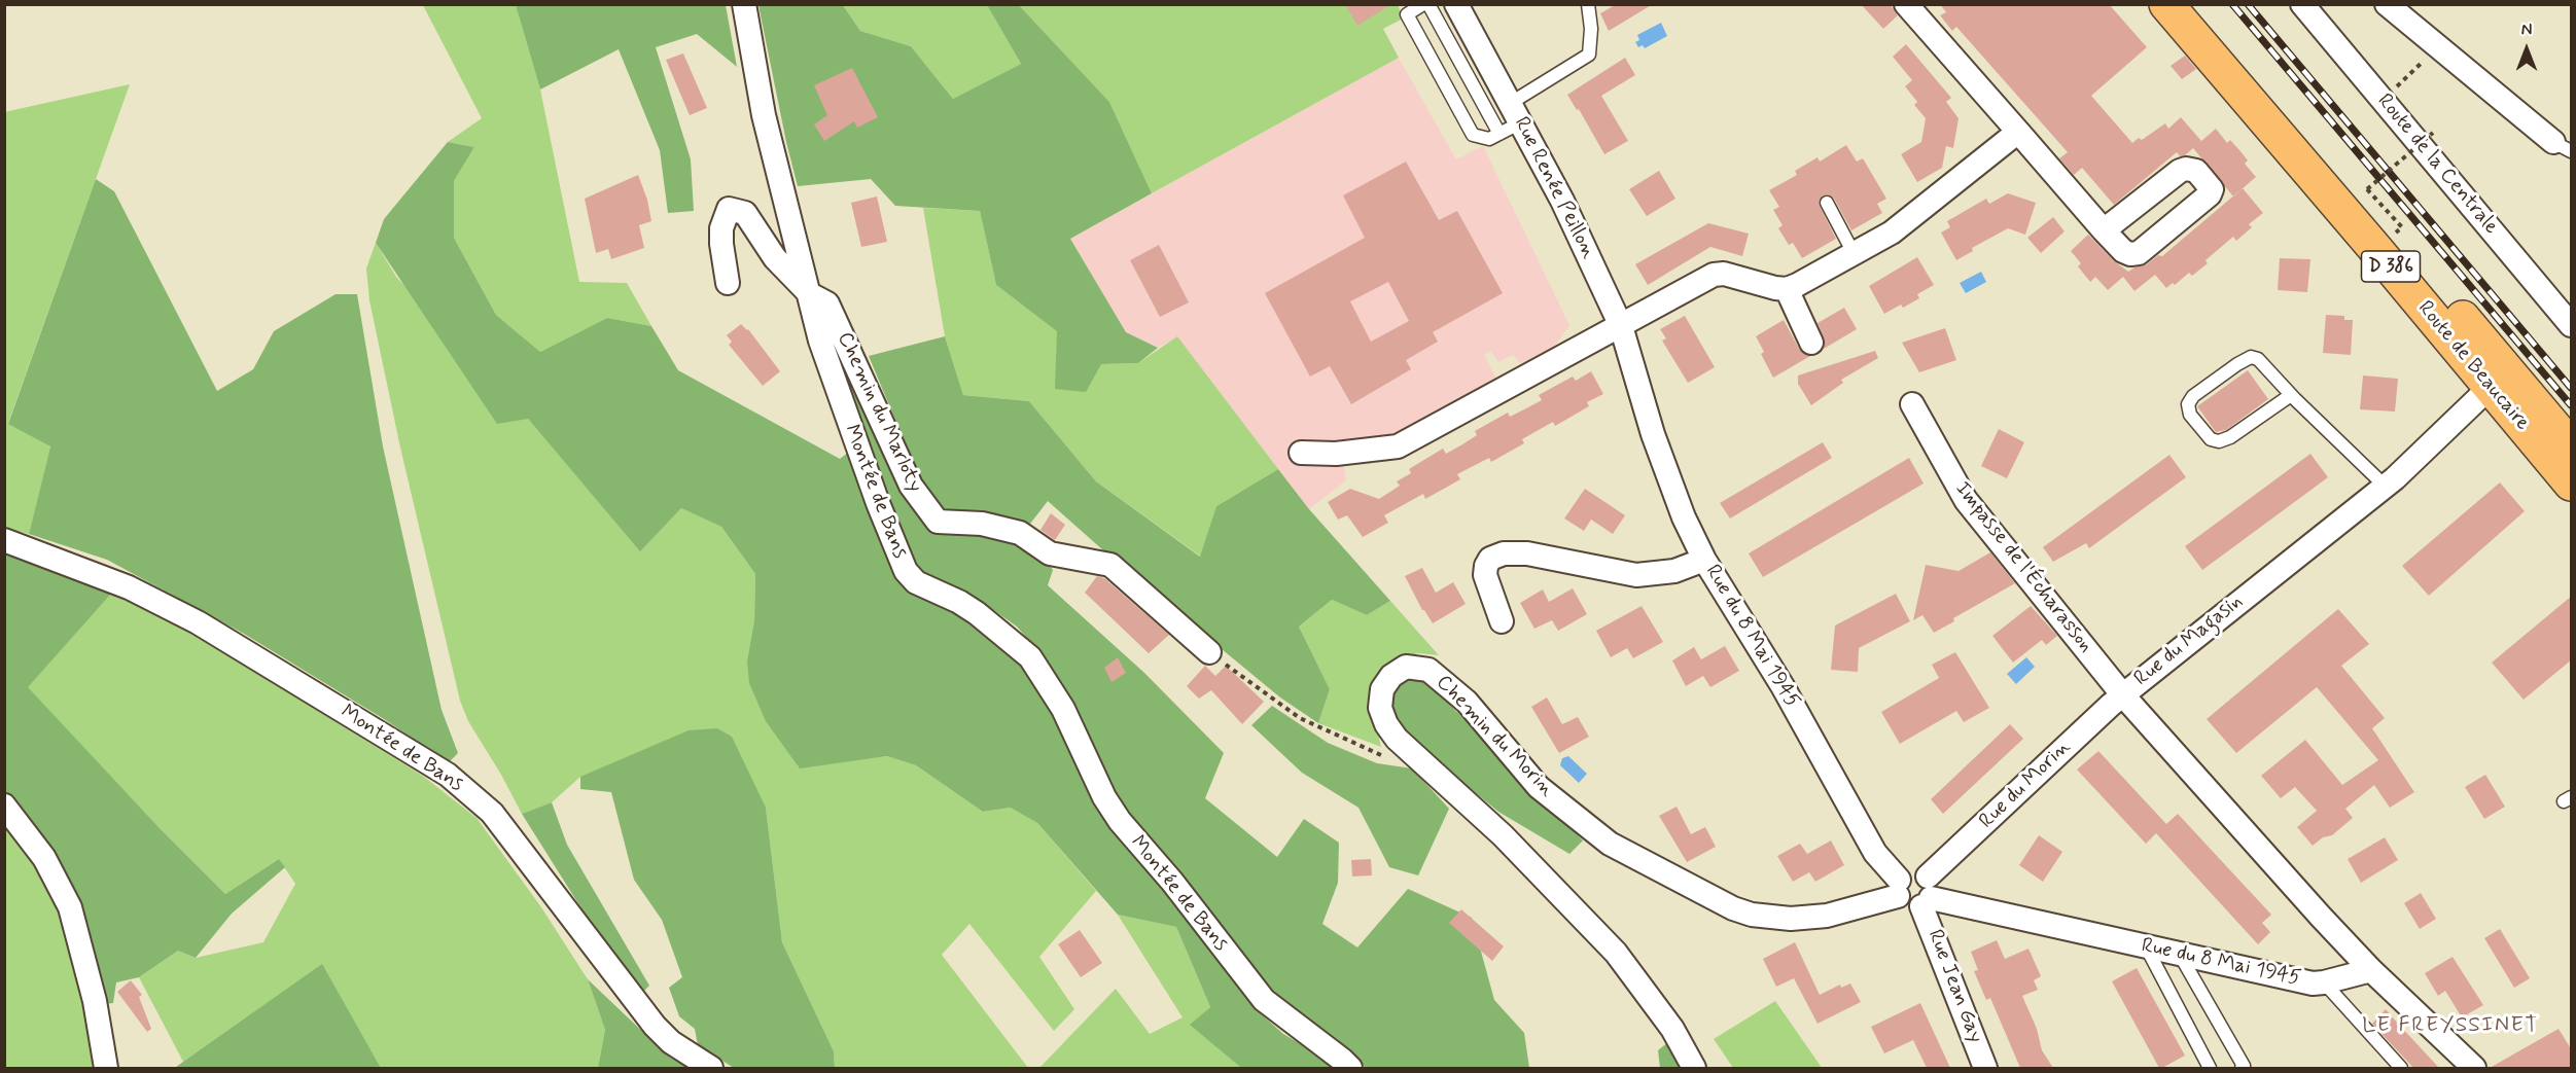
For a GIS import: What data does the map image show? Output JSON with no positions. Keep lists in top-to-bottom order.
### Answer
{
  "streets": {
    "main road": ["D 386", "Route de Beaucaire"],
    "street": [
      "Route de la Centrale",
      "Rue Renée Peillon",
      "Chemin du Marloty",
      "Montée de Bans",
      "Impasse de l'Écharasson",
      "Rue du 8 Mai 1945",
      "Rue du Magasin",
      "Chemin du Morin",
      "Rue du Morin",
      "Rue Jean Gay"
    ]
  },
  "crossings": [
    ["Rue Renée Peillon", "Rue du 8 Mai 1945"],
    ["D 386", "Route de Beaucaire"],
    ["Route de Beaucaire", "Rue du Magasin"],
    ["Chemin du Marloty", "Montée de Bans"],
    ["Impasse de l'Écharasson", "Rue du Magasin"],
    ["Impasse de l'Écharasson", "Rue du Morin"],
    ["Rue du 8 Mai 1945", "Rue du Magasin"],
    ["Rue du 8 Mai 1945", "Chemin du Morin"],
    ["Rue du 8 Mai 1945", "Rue du Morin"],
    ["Rue du 8 Mai 1945", "Rue Jean Gay"],
    ["Rue du Magasin", "Rue du Morin"],
    ["Rue du Morin", "Rue Jean Gay"]
  ],
  "districts": ["LE FREYSSINET"],
  "north": "top"
}
